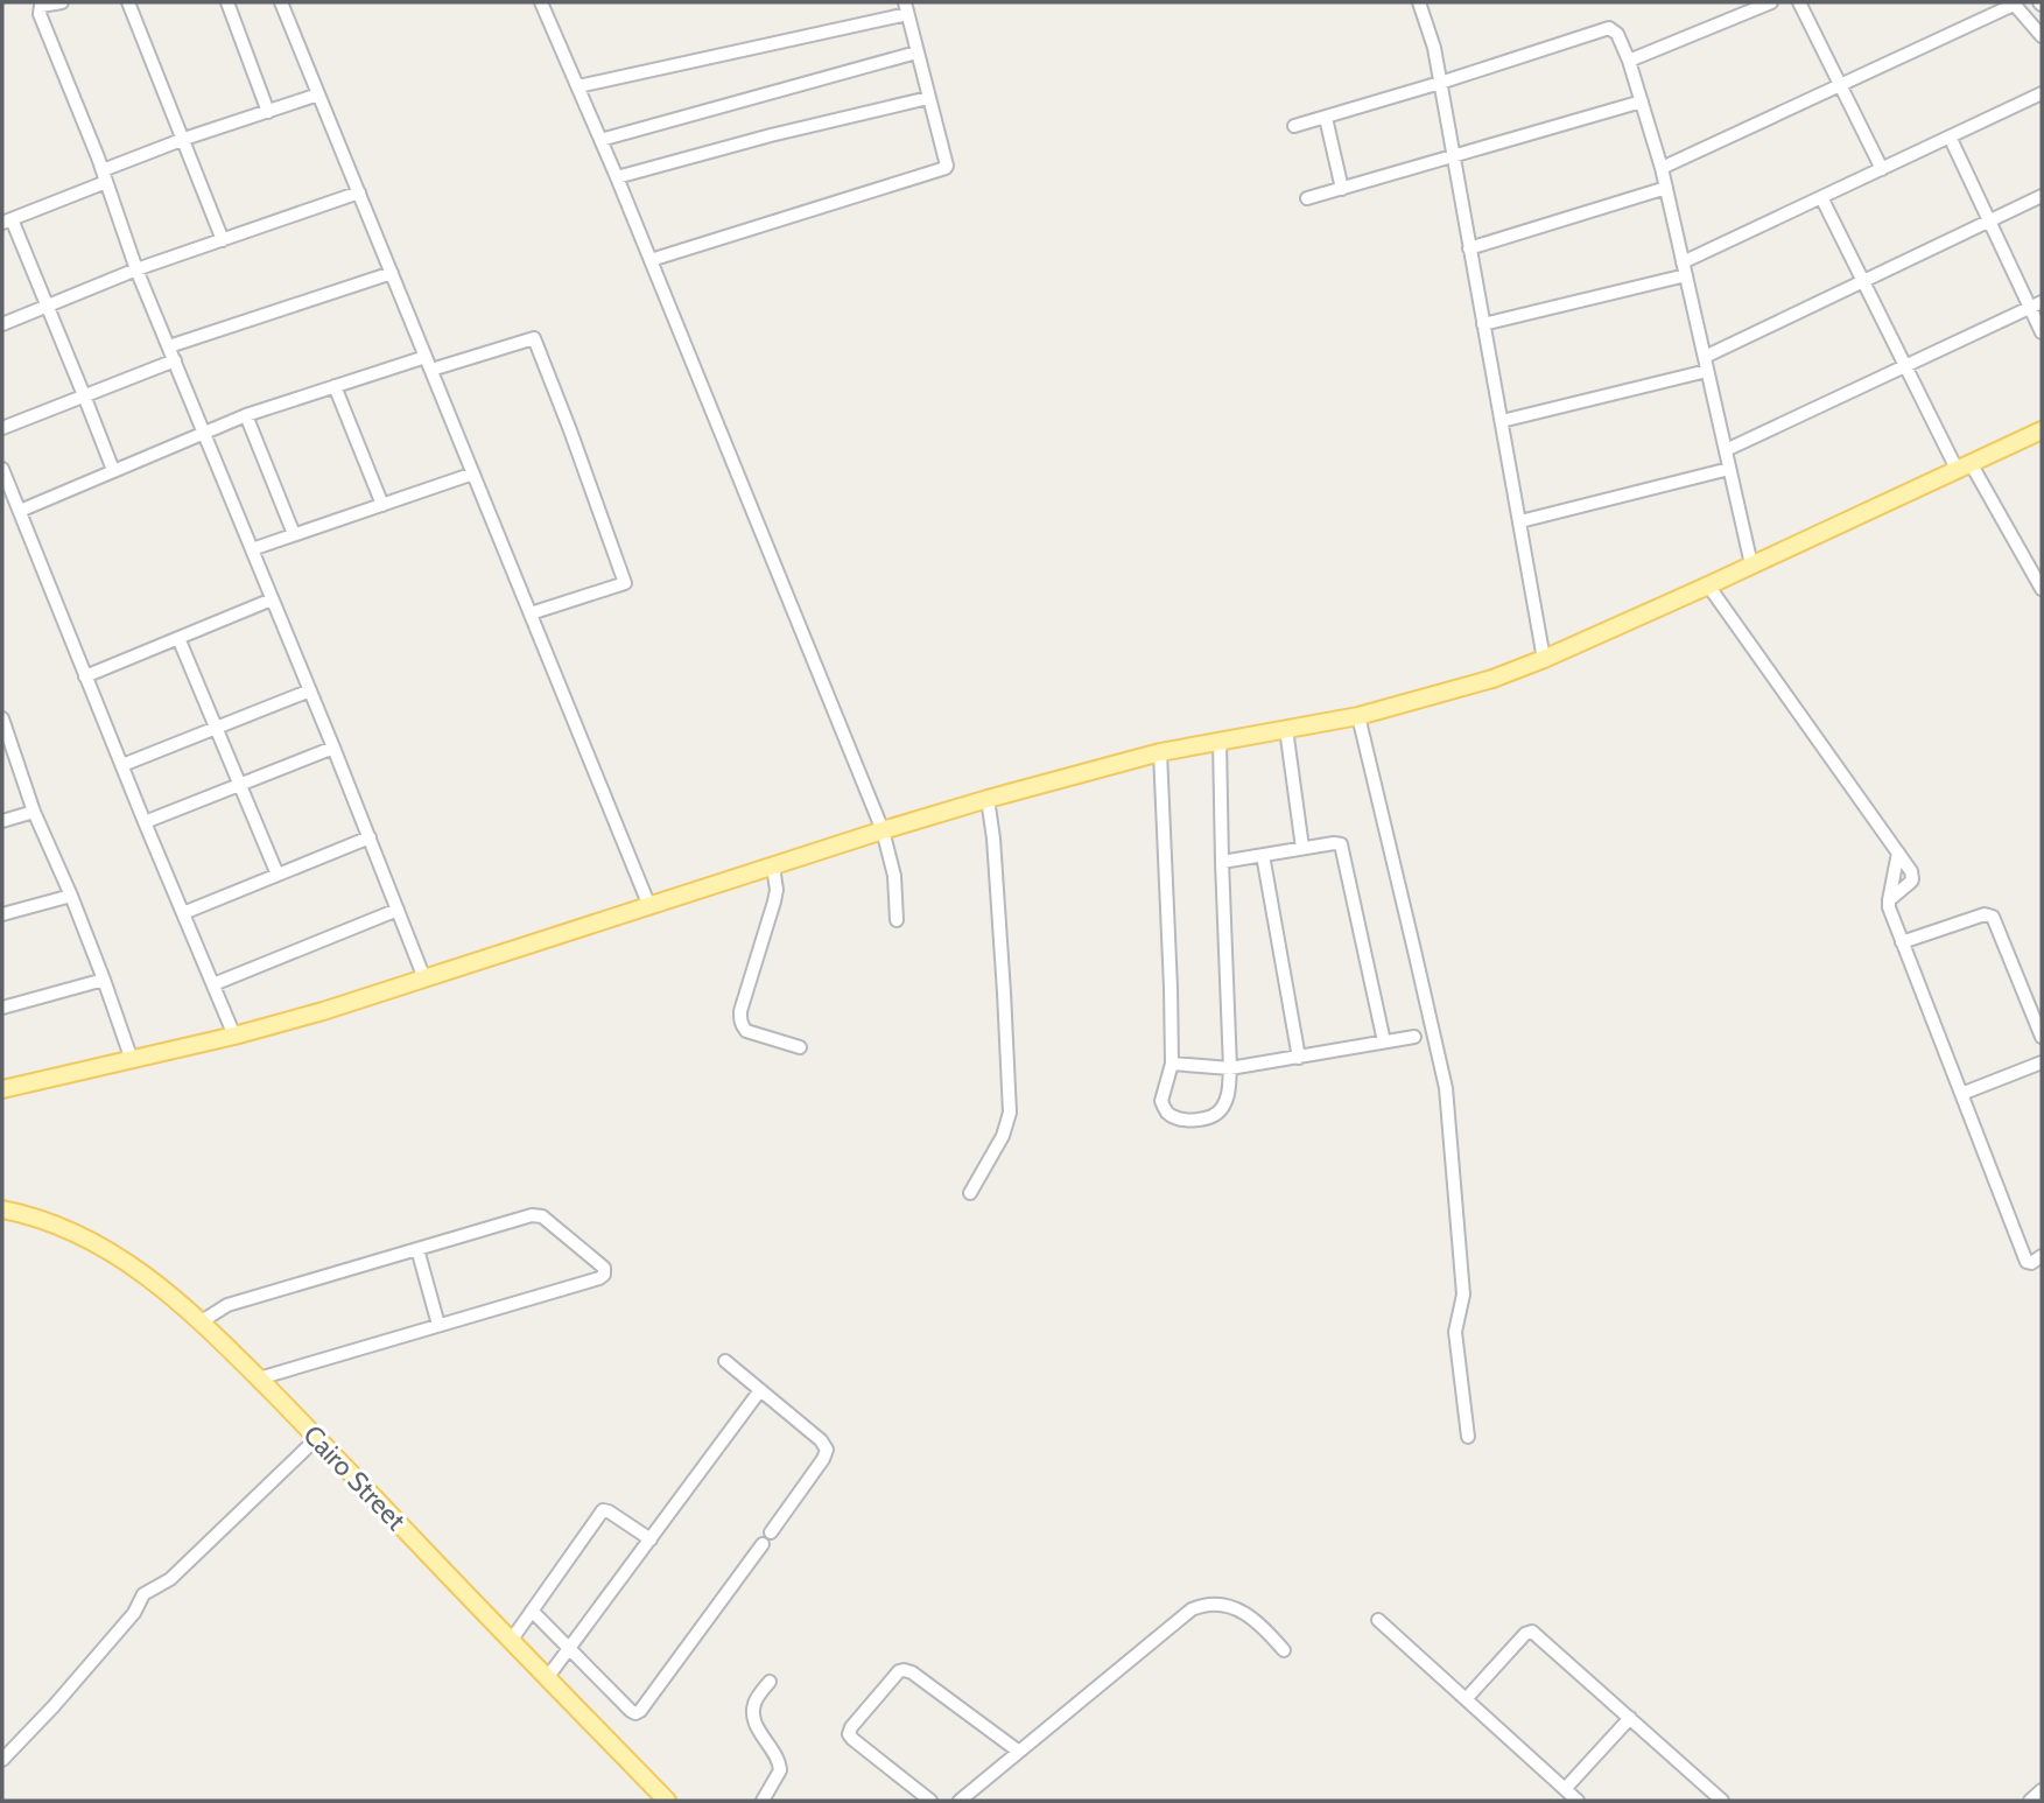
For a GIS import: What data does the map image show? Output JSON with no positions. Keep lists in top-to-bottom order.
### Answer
{
  "streets": {
    "main road": ["Cairo Street"]
  }
}
